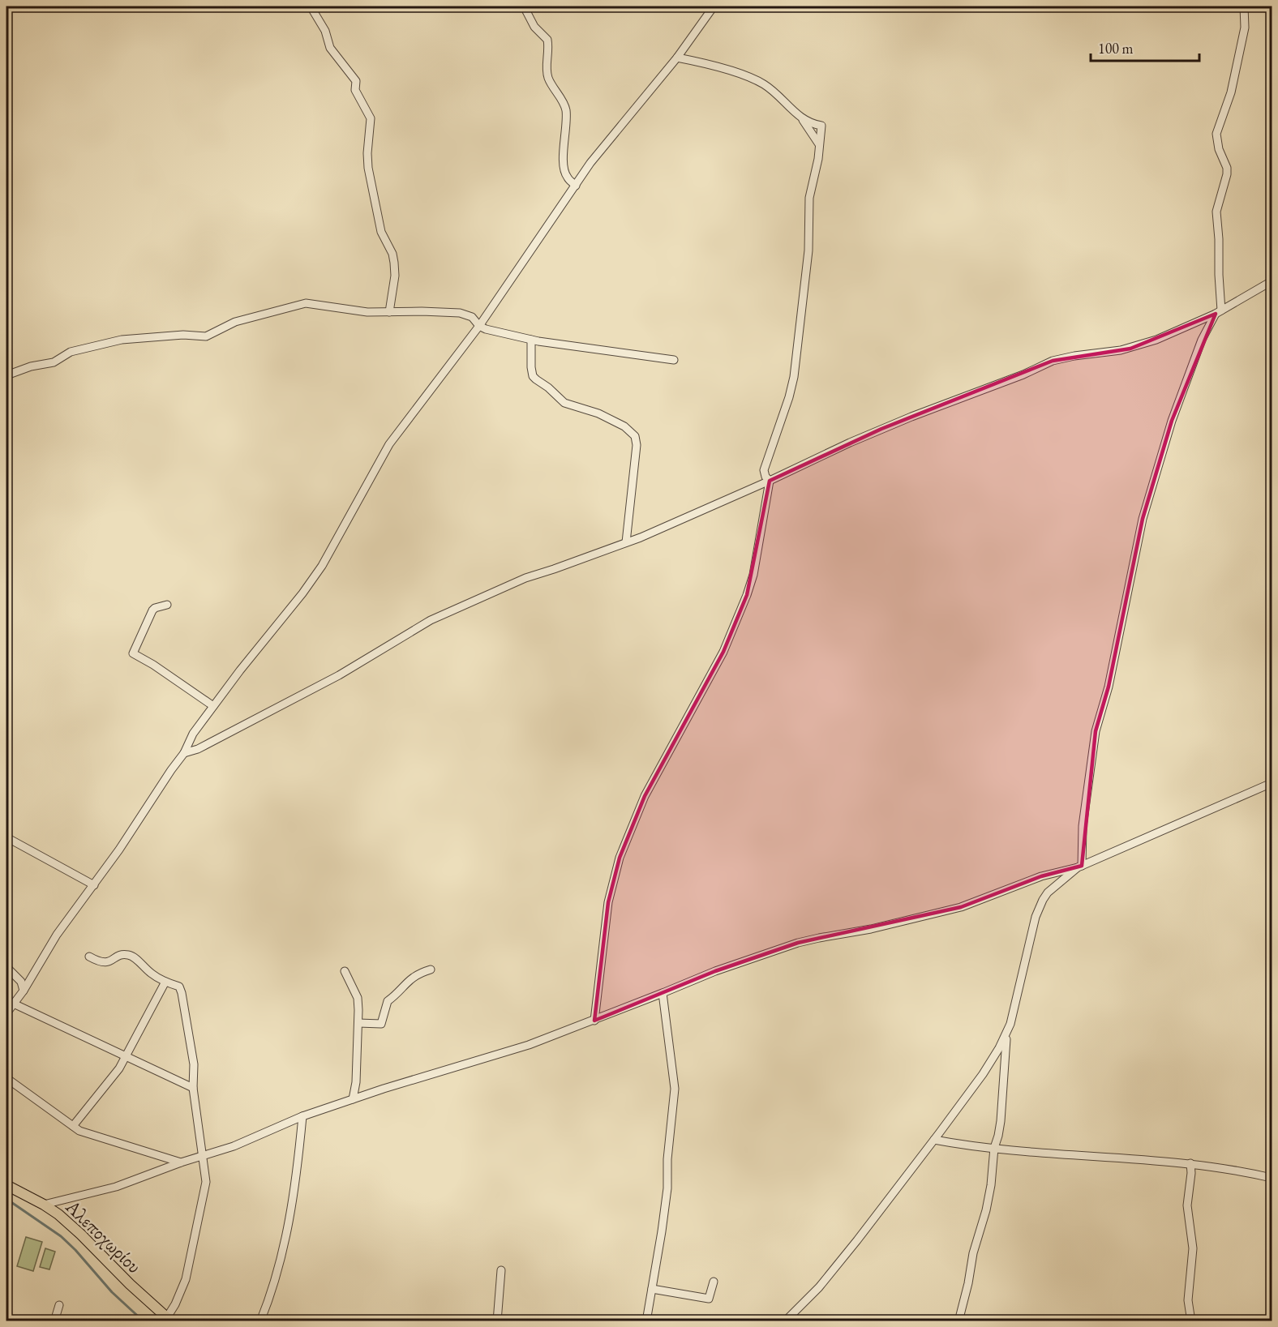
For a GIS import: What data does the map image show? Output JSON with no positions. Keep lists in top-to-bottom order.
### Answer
{
  "streets": {
    "main road": ["Αλεποχωρίου"]
  },
  "scale_bar": "100 m"
}
